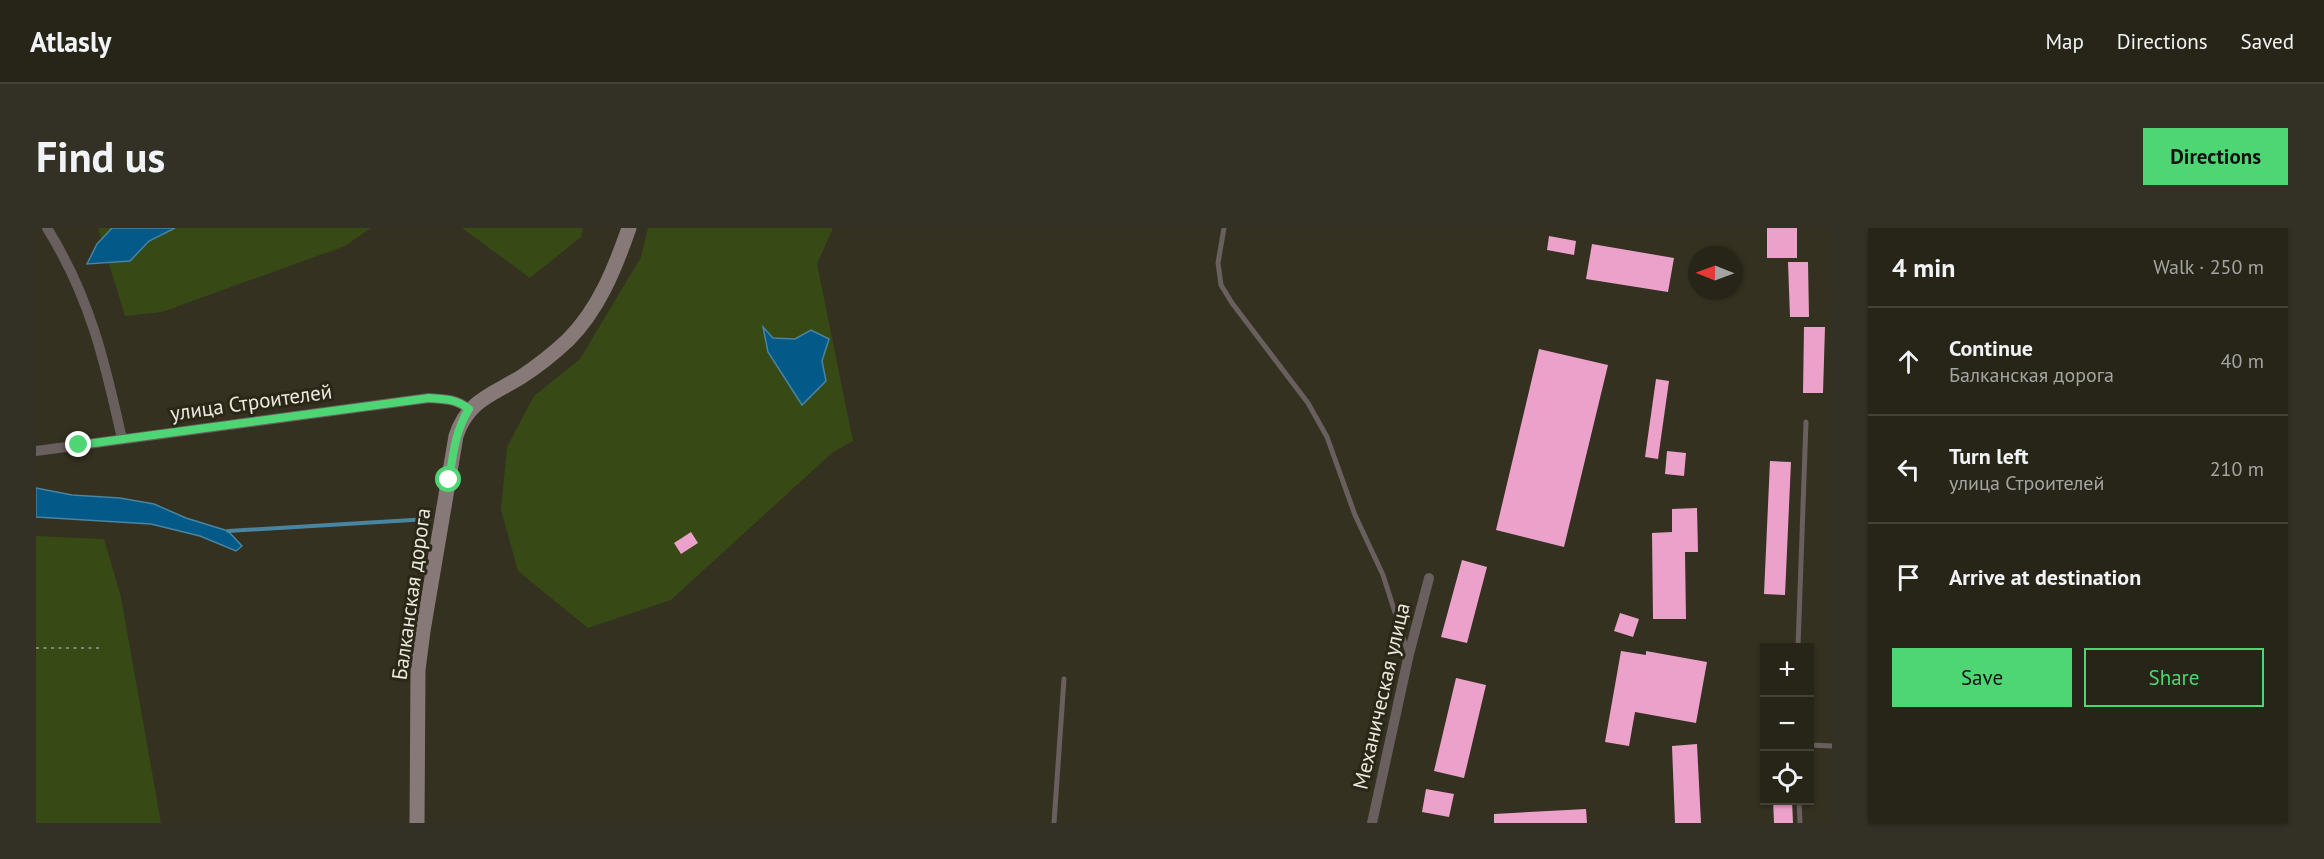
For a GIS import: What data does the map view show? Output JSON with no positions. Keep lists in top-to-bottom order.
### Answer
{
  "streets": {
    "street": ["улица Строителей", "Балканская дорога", "Механическая улица"]
  },
  "crossings": [
    ["улица Строителей", "Балканская дорога"]
  ],
  "north": "left",
  "page": {
    "header": "Atlasly",
    "nav": ["Map", "Directions", "Saved"],
    "buttons": [
      "Directions",
      ["Save", "Share"]
    ],
    "title": "Find us",
    "heading": ["4 min", "Walk · 250 m"],
    "list": [
      ["Continue", "Балканская дорога", "40 m"],
      ["Turn left", "улица Строителей", "210 m"],
      "Arrive at destination"
    ],
    "map_buttons": ["+", "−"]
  }
}
